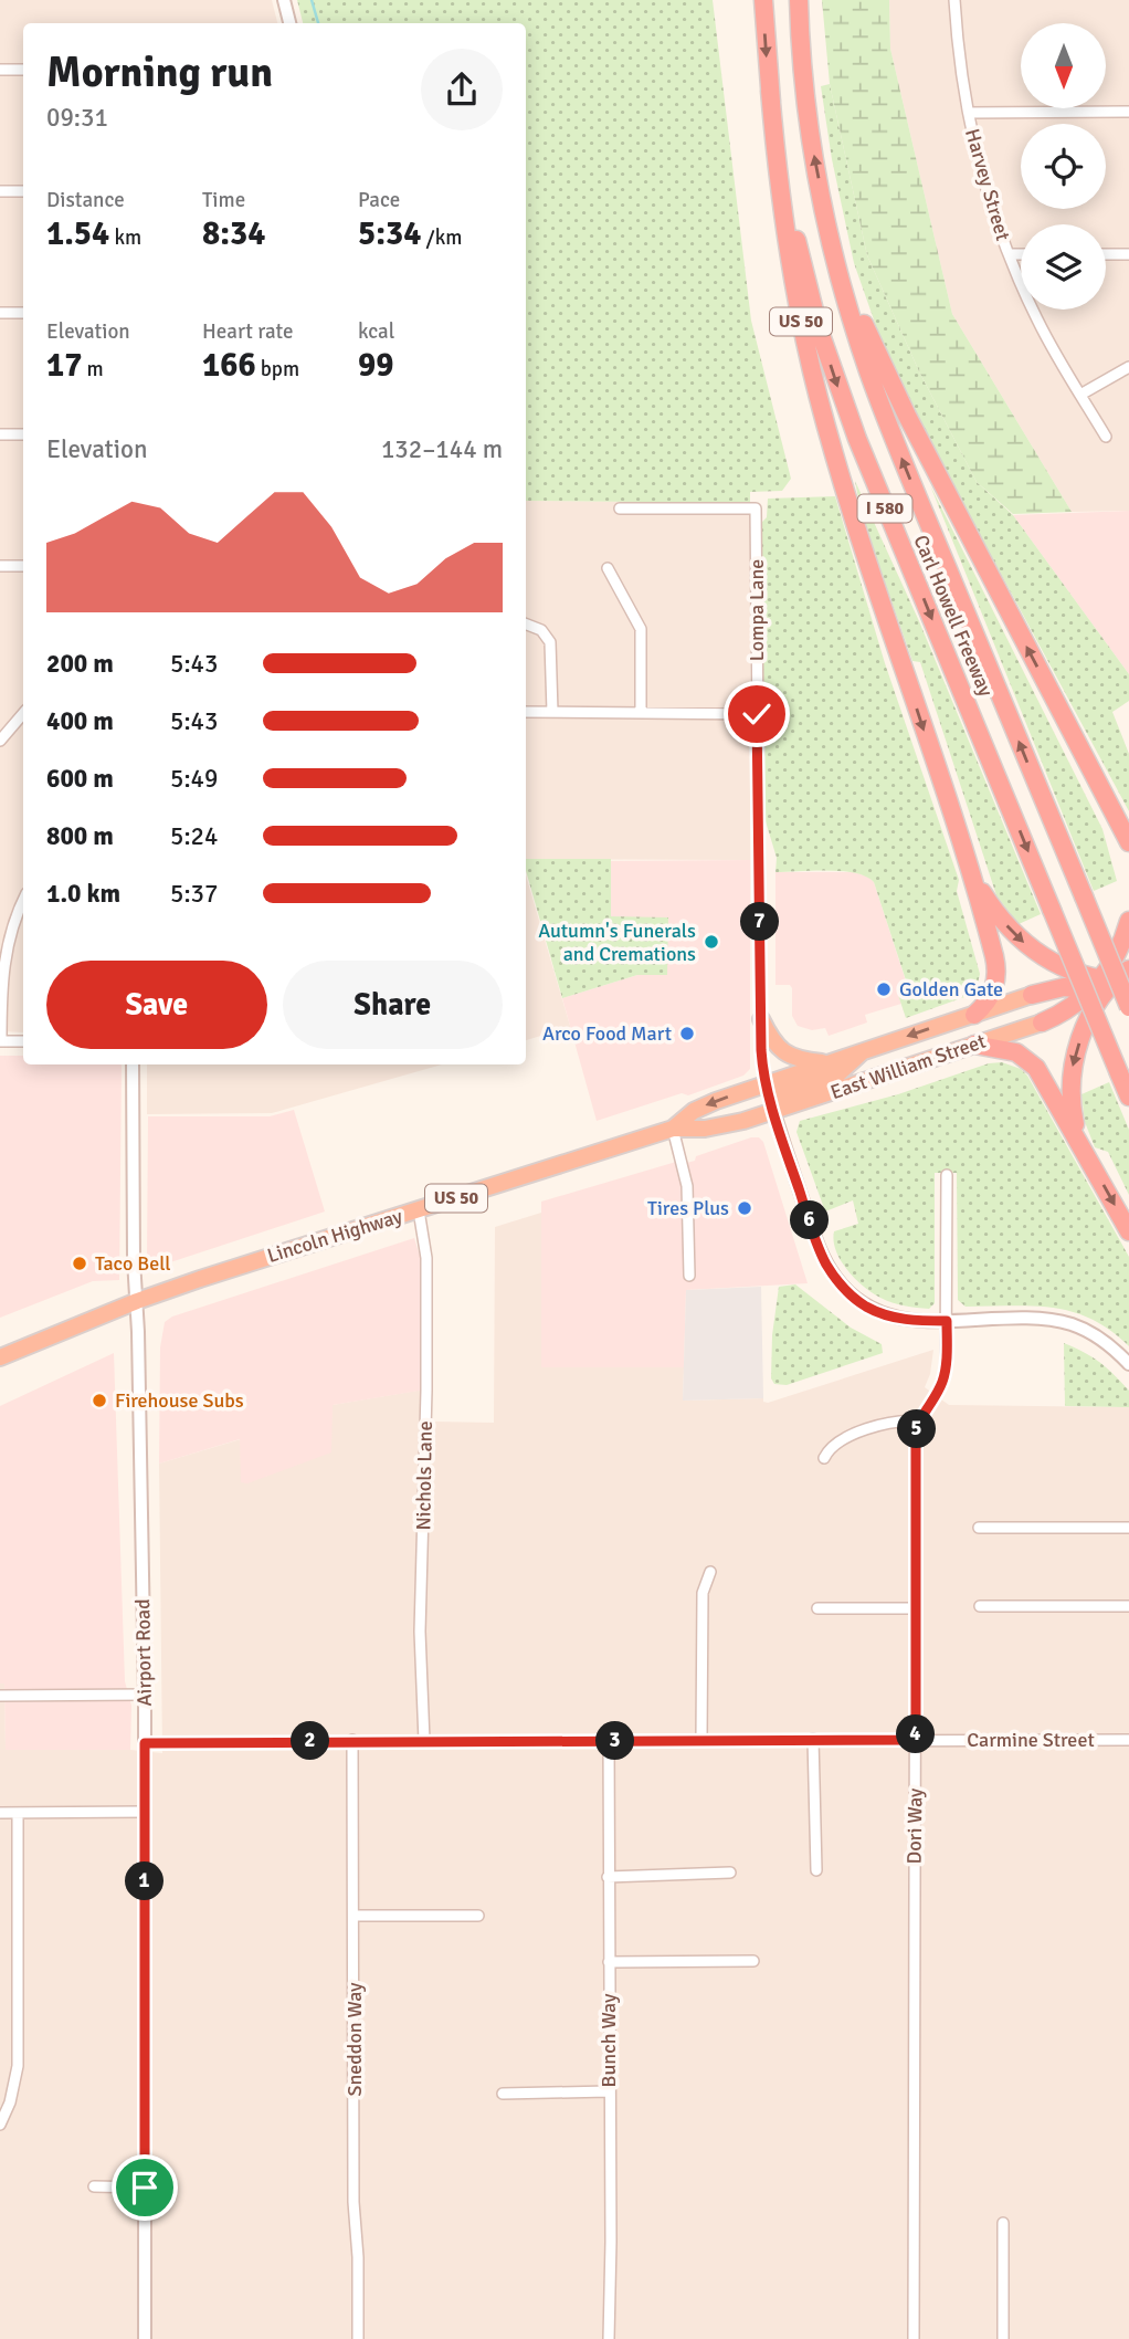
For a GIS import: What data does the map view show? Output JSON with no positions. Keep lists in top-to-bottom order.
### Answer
{
  "streets": {
    "highway": [
      "US 50",
      "I 580",
      "Carl Howell Freeway",
      "East William Street",
      "Lincoln Highway"
    ],
    "street": [
      "Harvey Street",
      "Lompa Lane",
      "Nichols Lane",
      "Airport Road",
      "Carmine Street",
      "Dori Way",
      "Sneddon Way",
      "Bunch Way"
    ]
  },
  "crossings": [
    ["US 50", "Carl Howell Freeway"],
    ["US 50", "East William Street"],
    ["Lompa Lane", "East William Street"],
    ["Lompa Lane", "Lincoln Highway"],
    ["East William Street", "Lincoln Highway"],
    ["Lincoln Highway", "Nichols Lane"],
    ["Lincoln Highway", "Airport Road"],
    ["Nichols Lane", "Carmine Street"],
    ["Airport Road", "Carmine Street"],
    ["Carmine Street", "Dori Way"],
    ["Carmine Street", "Sneddon Way"],
    ["Carmine Street", "Bunch Way"]
  ],
  "places": [
    "Autumn's Funerals and Cremations",
    "Golden Gate",
    "Arco Food Mart",
    "Tires Plus",
    "Taco Bell",
    "Firehouse Subs"
  ],
  "north": "bottom",
  "page": {
    "heading": ["Morning run", "09:31"],
    "stats": [
      ["Distance", "1.54 km"],
      ["Time", "8:34"],
      ["Pace", "5:34 /km"],
      ["Elevation", "17 m"],
      ["Heart rate", "166 bpm"],
      ["kcal", "99"]
    ],
    "chart": ["Elevation", "132–144 m"],
    "list": [
      {
        "name": "200 m",
        "note": "5:43"
      },
      {
        "name": "400 m",
        "note": "5:43"
      },
      {
        "name": "600 m",
        "note": "5:49"
      },
      {
        "name": "800 m",
        "note": "5:24"
      },
      {
        "name": "1.0 km",
        "note": "5:37"
      }
    ],
    "pins": [
      "7",
      "6",
      "5",
      "4",
      "2",
      "3",
      "1"
    ],
    "buttons": ["Save", "Share"]
  }
}
